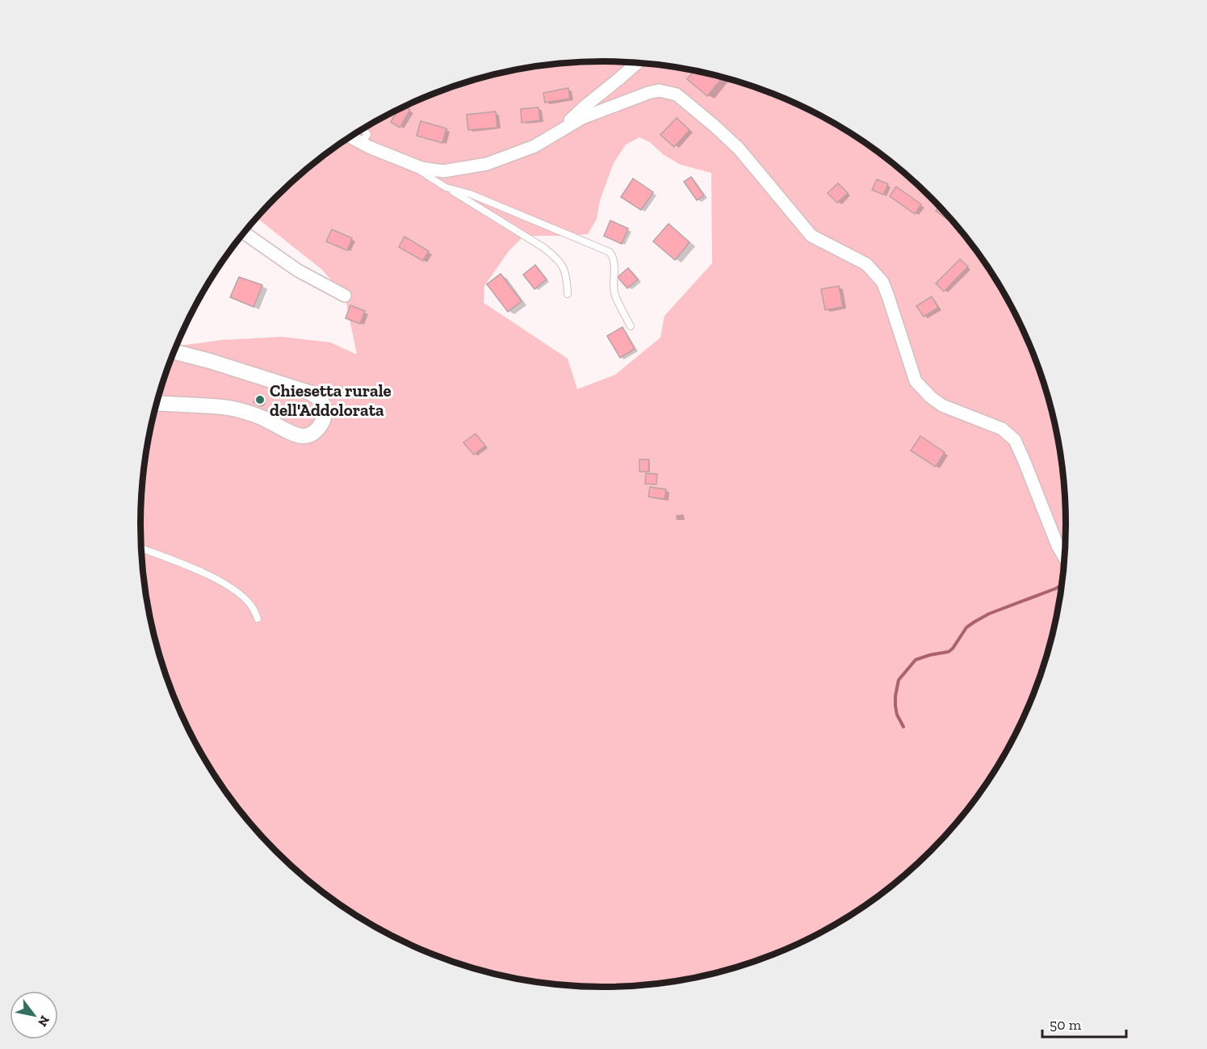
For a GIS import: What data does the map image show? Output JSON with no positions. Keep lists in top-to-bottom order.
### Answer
{
  "places": ["Chiesetta rurale dell'Addolorata"],
  "scale_bar": "50 m",
  "north": "bottom right"
}
